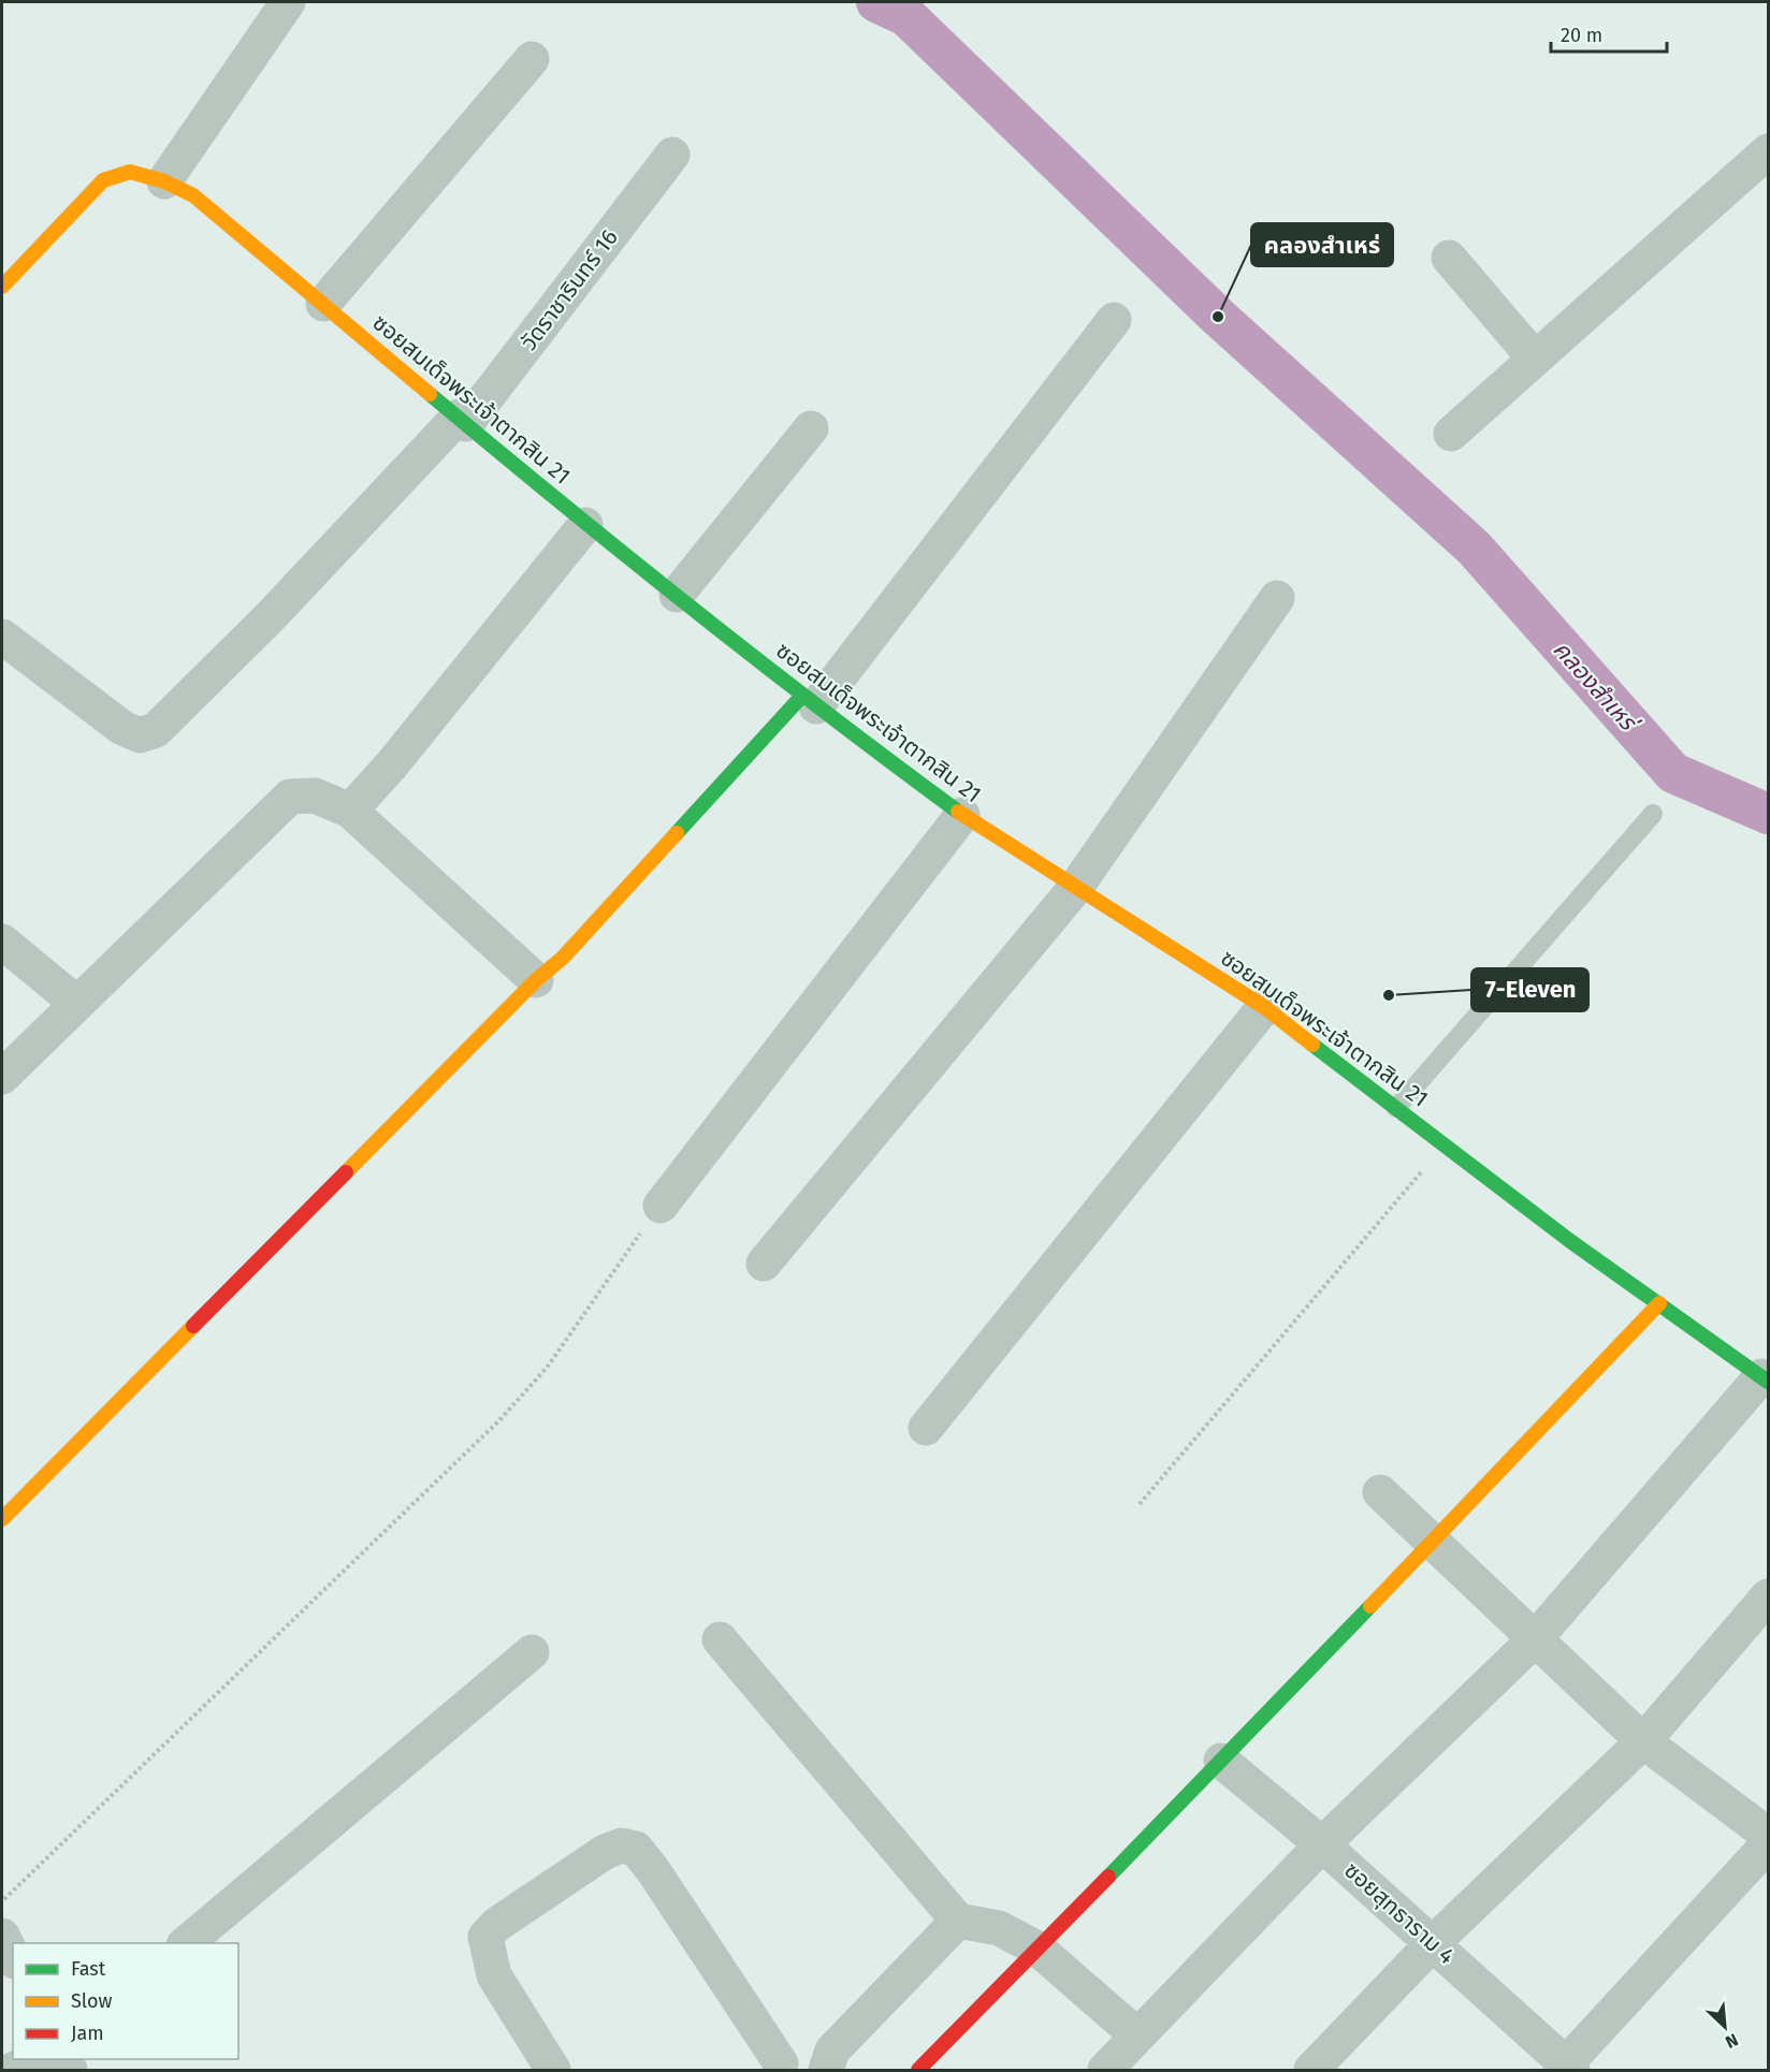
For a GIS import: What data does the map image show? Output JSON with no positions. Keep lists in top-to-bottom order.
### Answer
{
  "streets": {
    "street": ["วัดราชารินทร์ 16", "ซอยสมเด็จพระเจ้าตากสิน 21", "ซอยสุทธาราม 4"]
  },
  "crossings": [
    ["วัดราชารินทร์ 16", "ซอยสมเด็จพระเจ้าตากสิน 21"]
  ],
  "water": ["คลองสำเหร่"],
  "places": ["คลองสำเหร่", "7-Eleven"],
  "legend": ["Fast", "Slow", "Jam"],
  "scale_bar": "20 m",
  "north": "bottom right"
}
